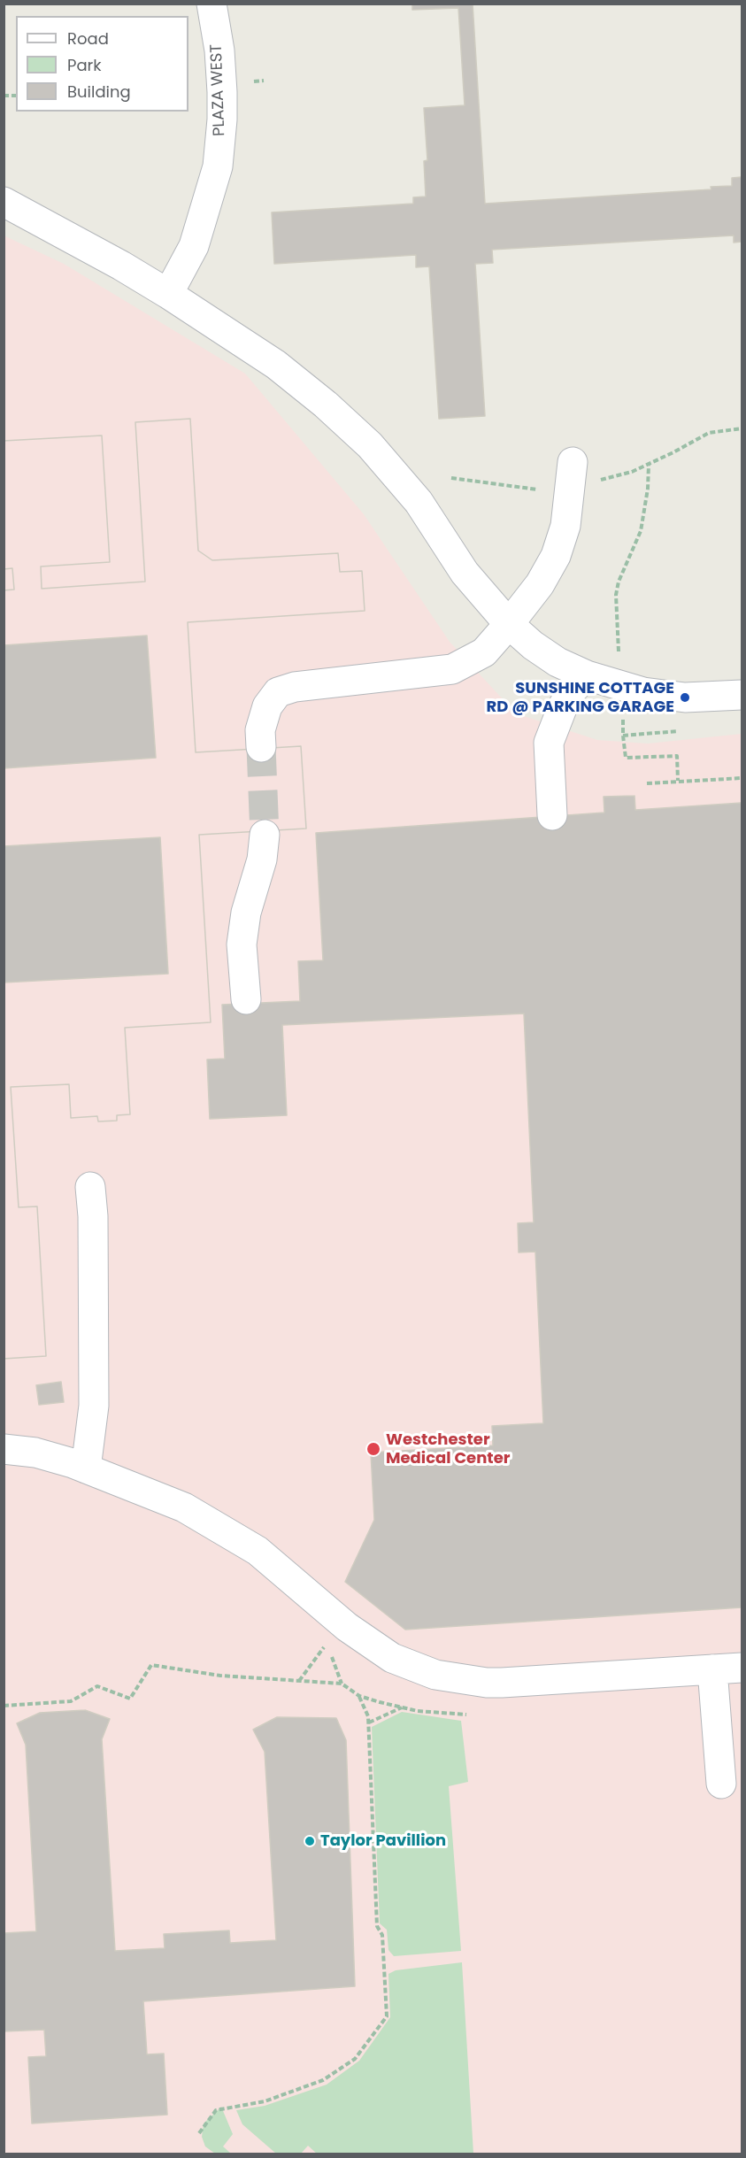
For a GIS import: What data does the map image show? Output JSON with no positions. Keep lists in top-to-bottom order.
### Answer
{
  "streets": {
    "street": ["PLAZA WEST"]
  },
  "places": ["SUNSHINE COTTAGE RD @ PARKING GARAGE", "Westchester Medical Center", "Taylor Pavillion"],
  "legend": ["Road", "Park", "Building"]
}
